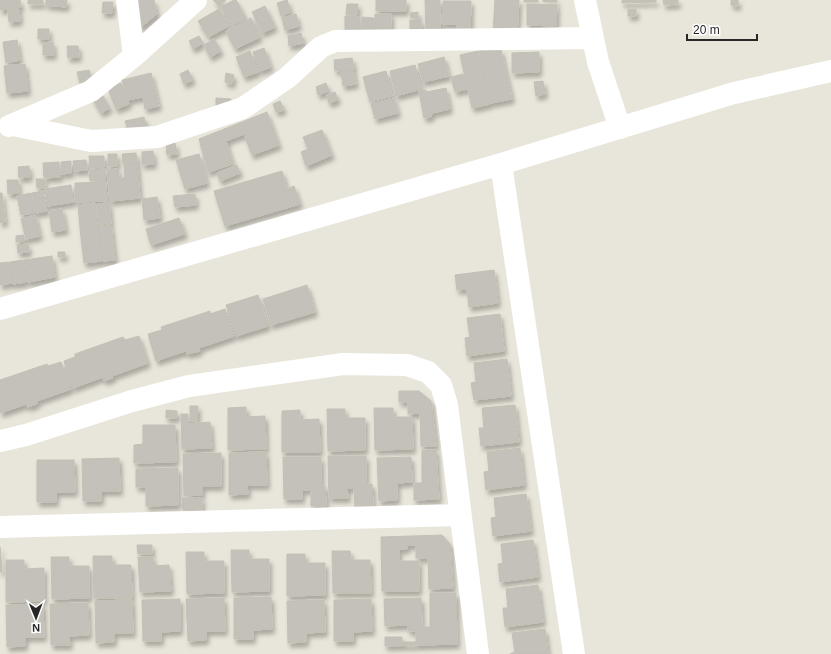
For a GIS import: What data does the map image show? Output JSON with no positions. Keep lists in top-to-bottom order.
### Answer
{
  "scale_bar": "20 m",
  "north": "bottom"
}
